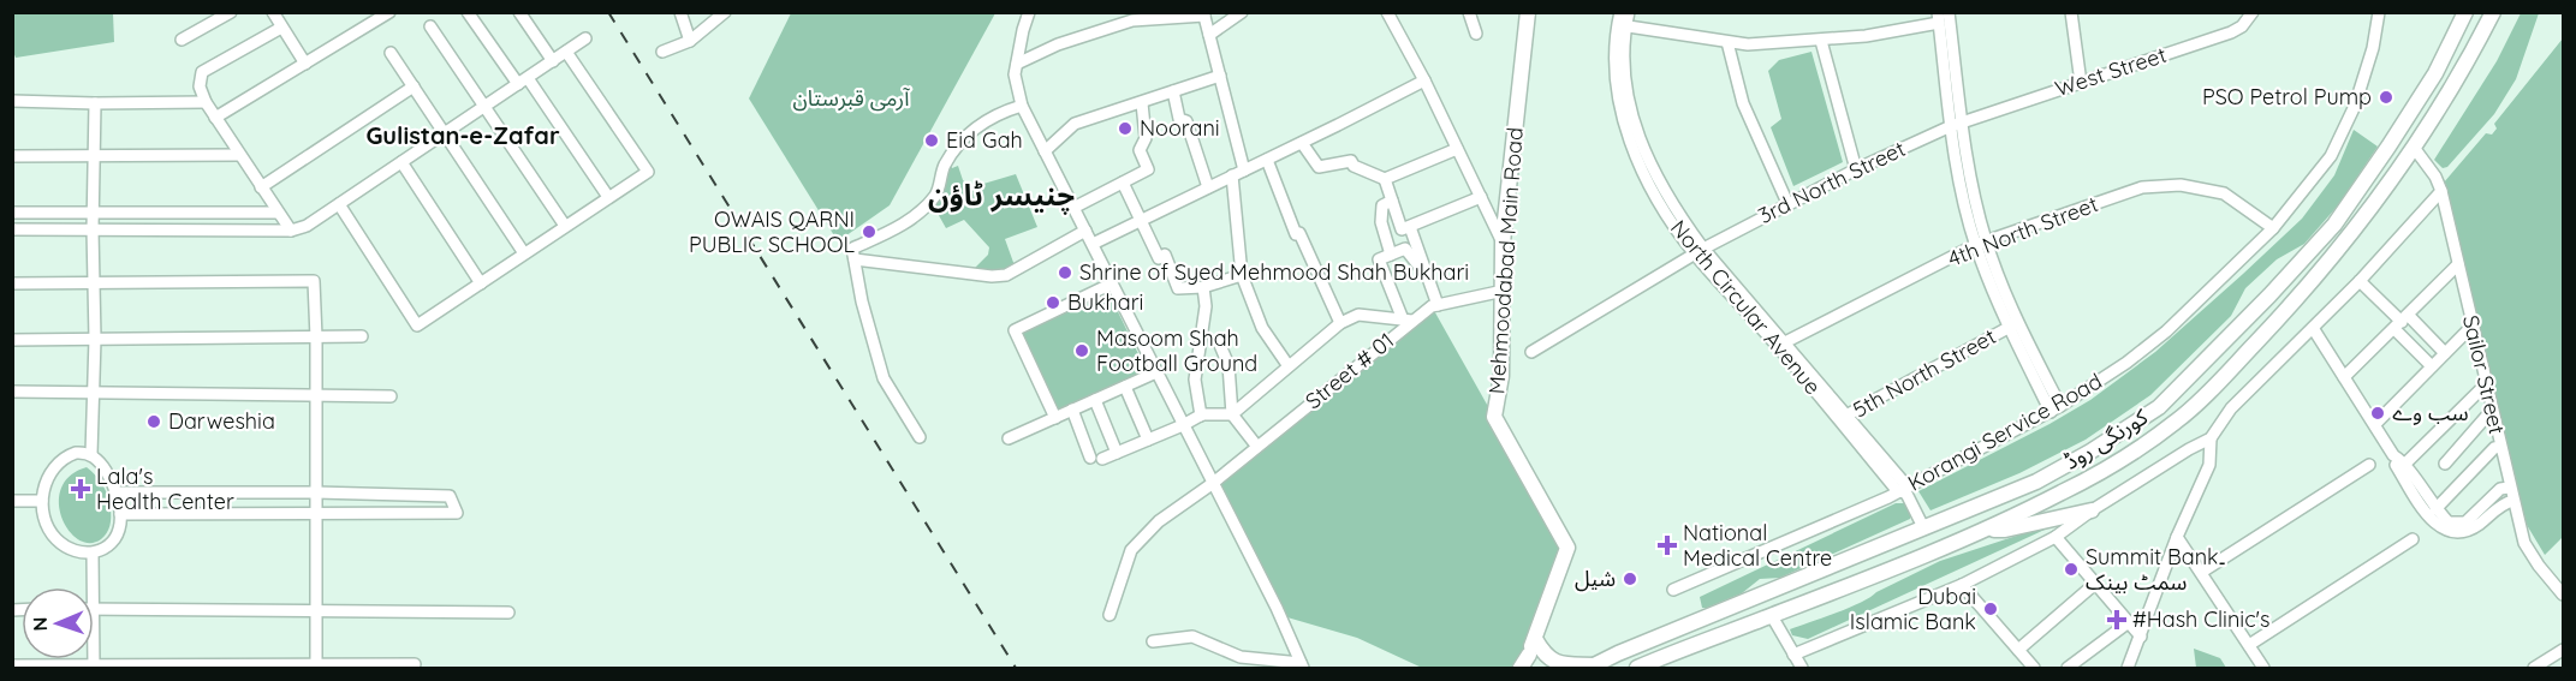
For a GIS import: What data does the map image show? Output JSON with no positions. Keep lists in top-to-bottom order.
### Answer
{
  "streets": {
    "main road": ["Mehmoodabad Main Road", "کورنگی روڈ"],
    "street": [
      "West Street",
      "3rd North Street",
      "4th North Street",
      "North Circular Avenue",
      "Street # 01",
      "5th North Street",
      "Sailor Street",
      "Korangi Service Road"
    ]
  },
  "crossings": [
    ["West Street", "3rd North Street"],
    ["3rd North Street", "North Circular Avenue"],
    ["4th North Street", "North Circular Avenue"],
    ["4th North Street", "Korangi Service Road"],
    ["Mehmoodabad Main Road", "Street # 01"],
    ["North Circular Avenue", "5th North Street"],
    ["North Circular Avenue", "Korangi Service Road"],
    ["North Circular Avenue", "کورنگی روڈ"],
    ["Sailor Street", "کورنگی روڈ"]
  ],
  "districts": ["Gulistan-e-Zafar", "چنیسر ٹاؤن"],
  "parks": ["آرمی قبرستان"],
  "places": {
    "other": [
      "PSO Petrol Pump",
      "Noorani",
      "Eid Gah",
      "OWAIS QARNI PUBLIC SCHOOL",
      "Shrine of Syed Mehmood Shah Bukhari",
      "Bukhari",
      "Masoom Shah Football Ground",
      "سب وے",
      "Darweshia",
      "Summit Bank۔ سمٹ بینک",
      "شیل",
      "Dubai Islamic Bank"
    ],
    "health": ["Lala's Health Center", "National Medical Centre", "#Hash Clinic's"]
  },
  "north": "left"
}
